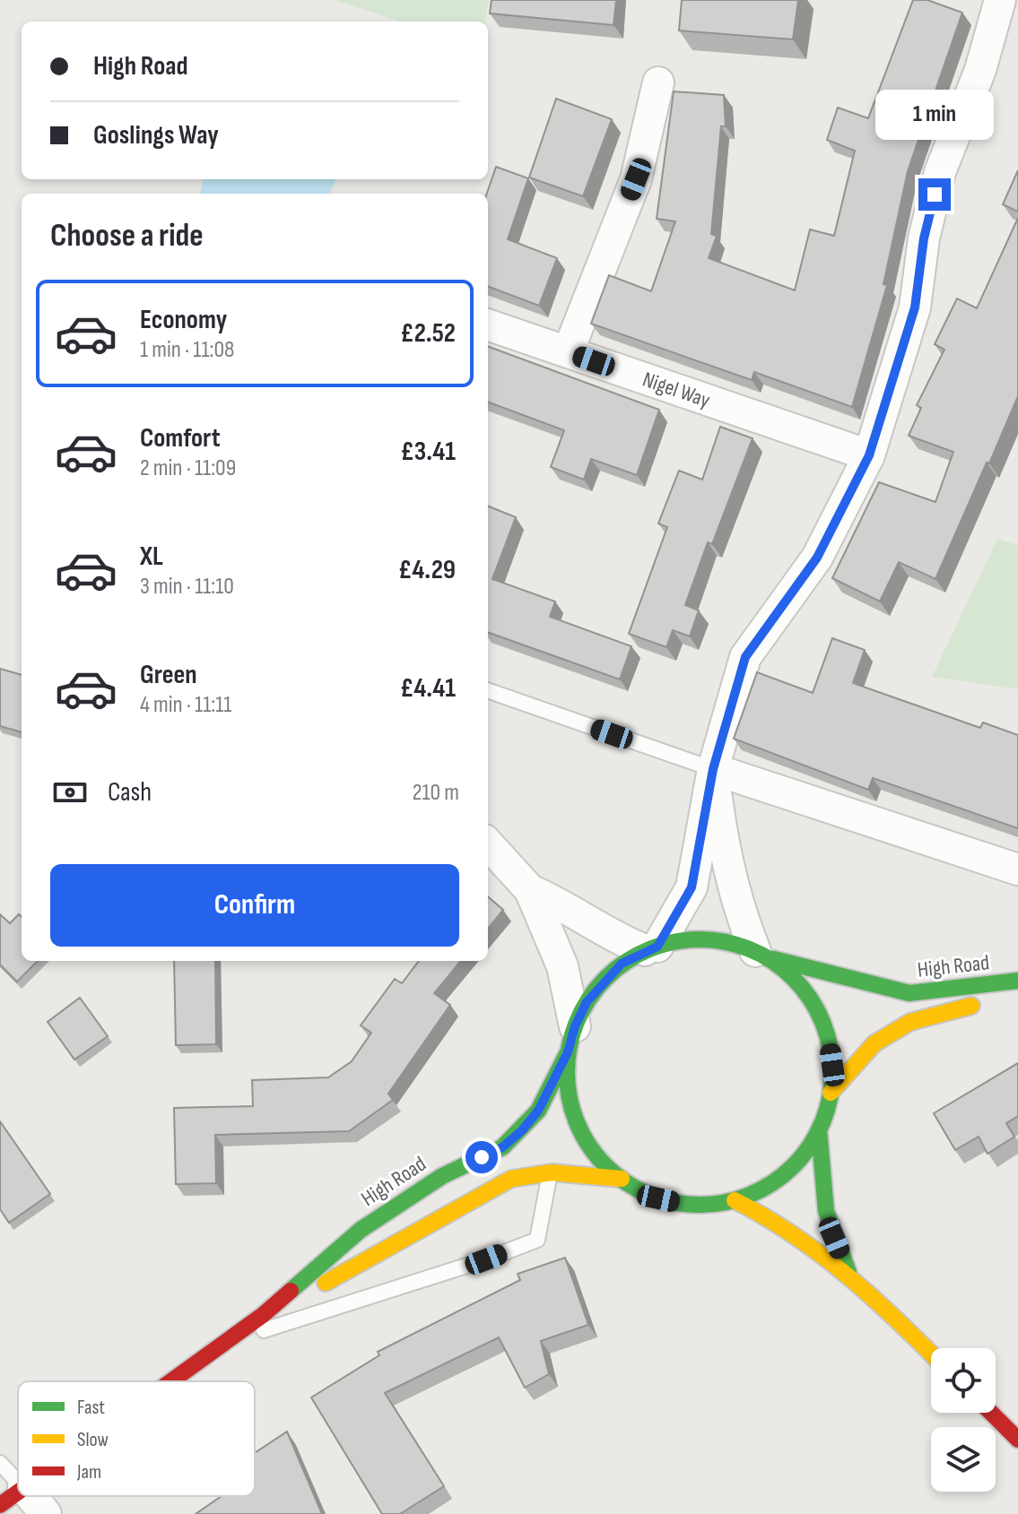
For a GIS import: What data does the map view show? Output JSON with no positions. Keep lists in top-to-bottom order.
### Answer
{
  "streets": {
    "street": ["Nigel Way", "High Road"]
  },
  "legend": ["Fast", "Slow", "Jam"],
  "page": {
    "banner": ["High Road", "Goslings Way"],
    "bubble": "1 min",
    "heading": "Choose a ride",
    "list": [
      {
        "name": "Economy",
        "note": "1 min · 11:08",
        "value": "£2.52"
      },
      {
        "name": "Comfort",
        "note": "2 min · 11:09",
        "value": "£3.41"
      },
      {
        "name": "XL",
        "note": "3 min · 11:10",
        "value": "£4.29"
      },
      {
        "name": "Green",
        "note": "4 min · 11:11",
        "value": "£4.41"
      }
    ],
    "pay": ["Cash", "210 m"],
    "buttons": "Confirm"
  }
}
